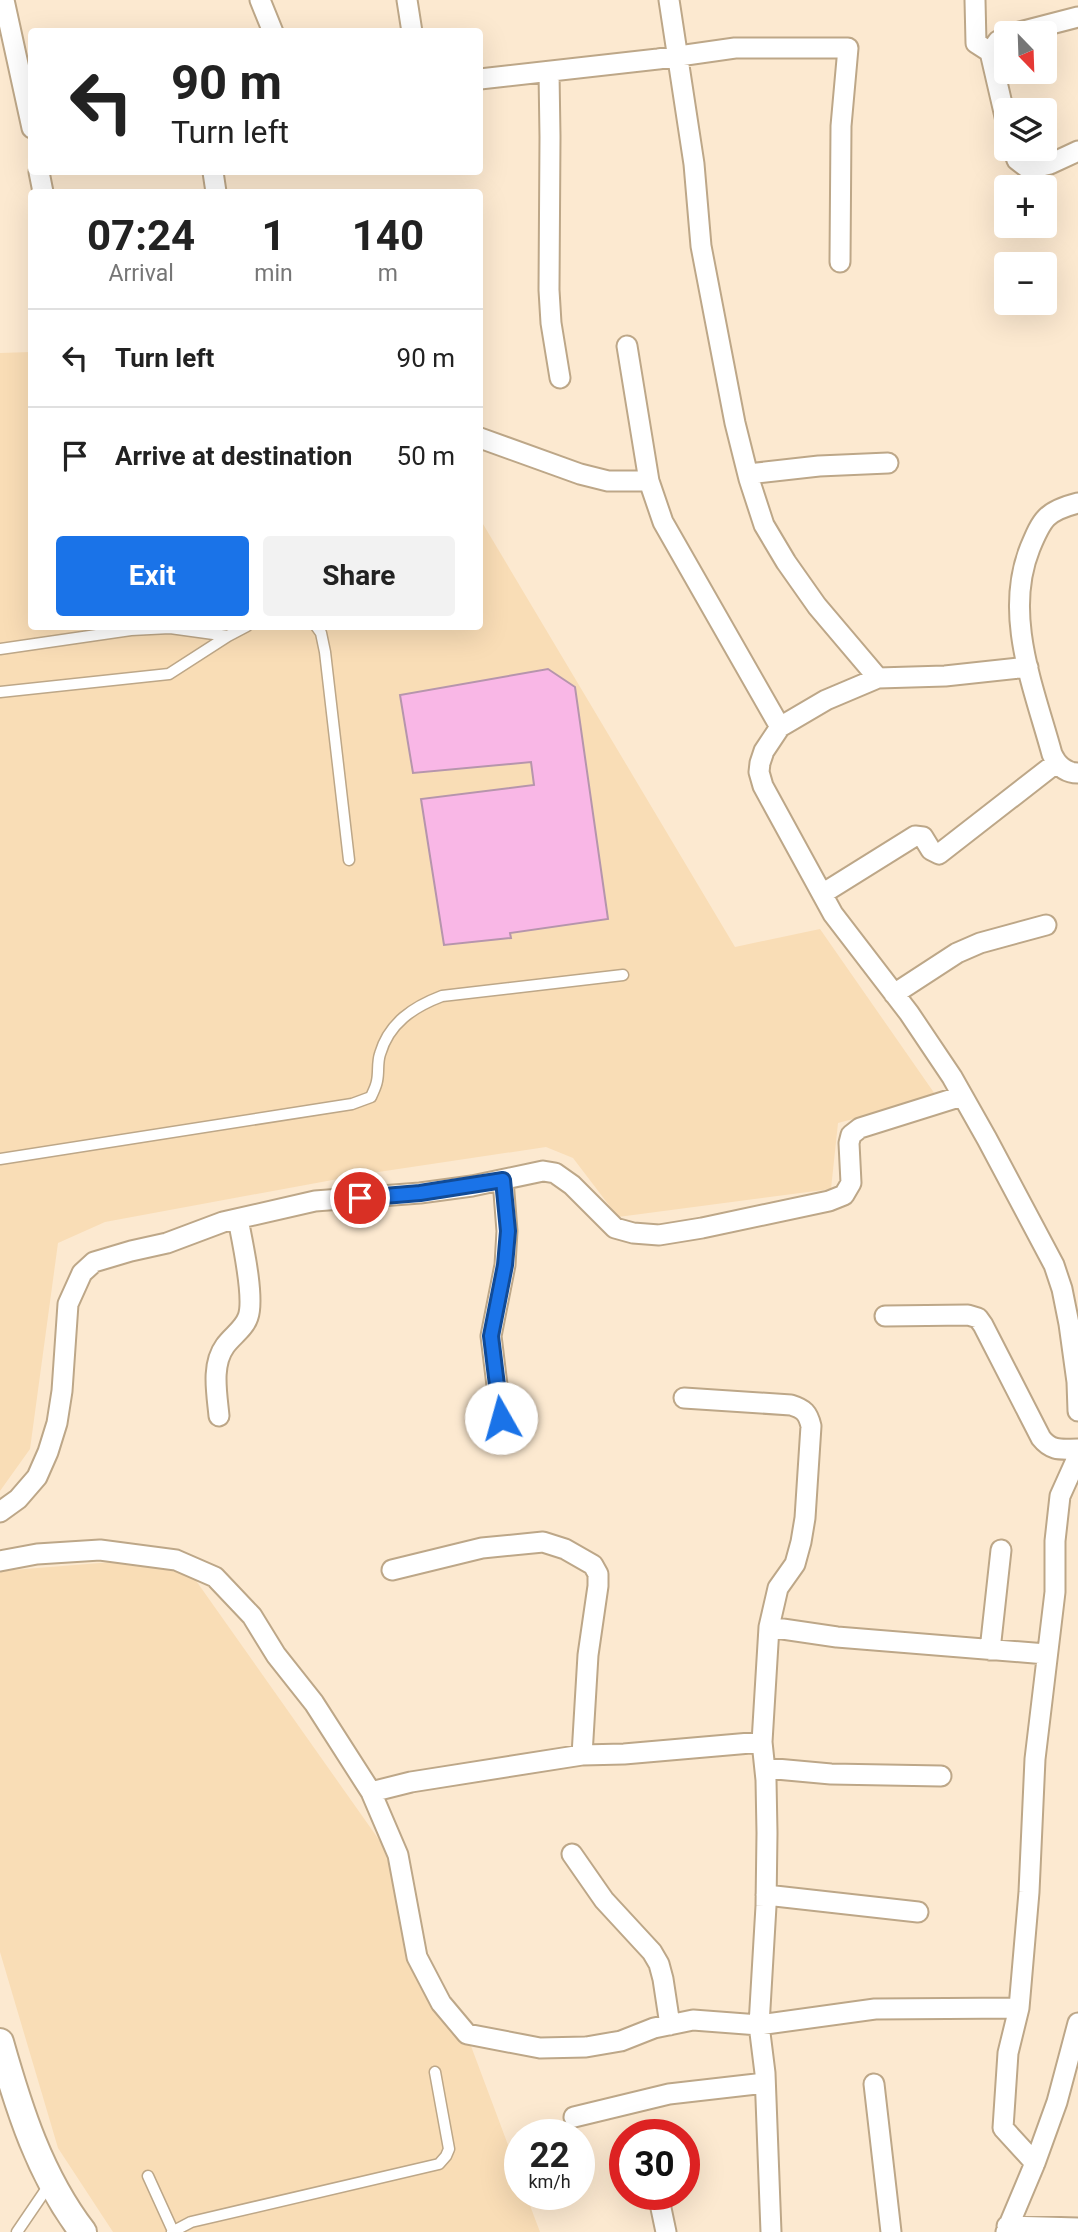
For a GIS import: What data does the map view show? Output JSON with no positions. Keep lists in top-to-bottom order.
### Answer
{
  "north": "bottom right",
  "page": {
    "map_buttons": ["+", "−"],
    "turn": ["90 m", "Turn left"],
    "eta": [
      "07:24",
      "Arrival",
      "1",
      "min",
      "140",
      "m"
    ],
    "list": [
      {
        "name": "Turn left",
        "value": "90 m"
      },
      {
        "name": "Arrive at destination",
        "value": "50 m"
      }
    ],
    "buttons": ["Exit", "Share"],
    "speed": "22 km/h",
    "limit": "30"
  }
}
